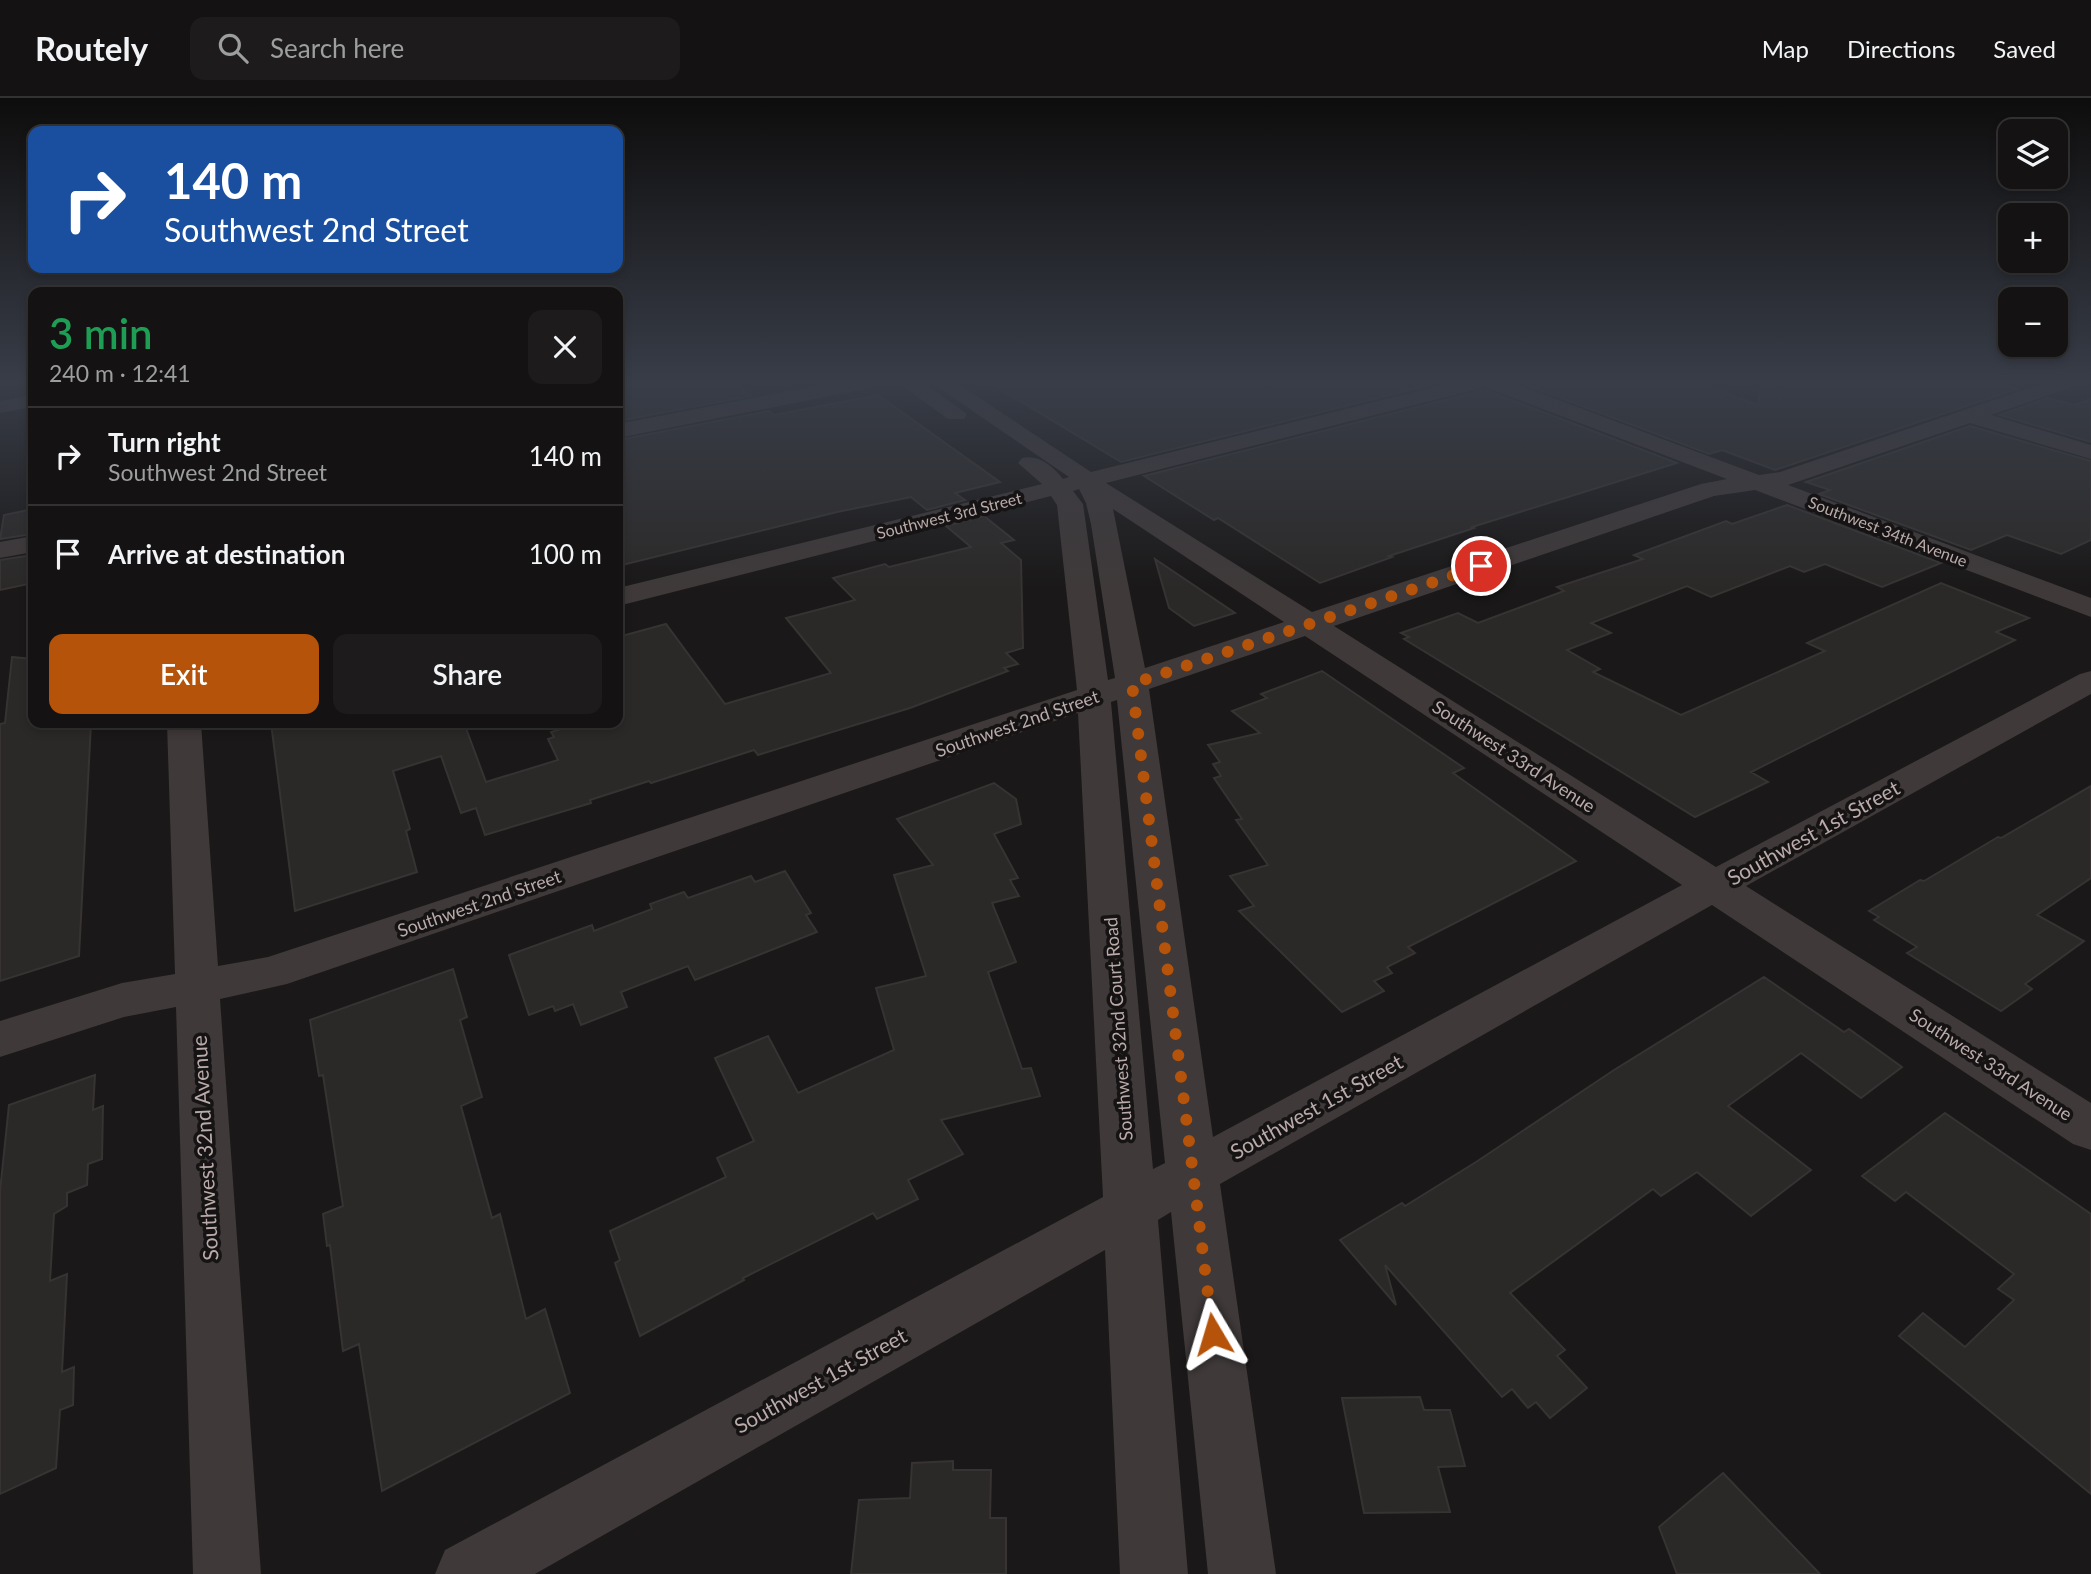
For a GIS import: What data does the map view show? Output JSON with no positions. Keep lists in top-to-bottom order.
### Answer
{
  "streets": {
    "street": [
      "Southwest 3rd Street",
      "Southwest 34th Avenue",
      "Southwest 2nd Street",
      "Southwest 33rd Avenue",
      "Southwest 1st Street",
      "Southwest 32nd Court Road",
      "Southwest 32nd Avenue"
    ]
  },
  "crossings": [
    ["Southwest 3rd Street", "Southwest 33rd Avenue"],
    ["Southwest 3rd Street", "Southwest 32nd Court Road"],
    ["Southwest 34th Avenue", "Southwest 2nd Street"],
    ["Southwest 2nd Street", "Southwest 33rd Avenue"],
    ["Southwest 2nd Street", "Southwest 32nd Court Road"],
    ["Southwest 2nd Street", "Southwest 32nd Avenue"],
    ["Southwest 33rd Avenue", "Southwest 1st Street"],
    ["Southwest 33rd Avenue", "Southwest 32nd Court Road"],
    ["Southwest 1st Street", "Southwest 32nd Court Road"]
  ],
  "page": {
    "header": "Routely",
    "search": "Search here",
    "nav": ["Map", "Directions", "Saved"],
    "map_buttons": ["+", "−"],
    "turn": ["140 m", "Southwest 2nd Street"],
    "heading": ["3 min", "240 m · 12:41"],
    "list": [
      {
        "name": "Turn right",
        "note": "Southwest 2nd Street",
        "value": "140 m"
      },
      {
        "name": "Arrive at destination",
        "value": "100 m"
      }
    ],
    "buttons": ["Exit", "Share"]
  }
}
